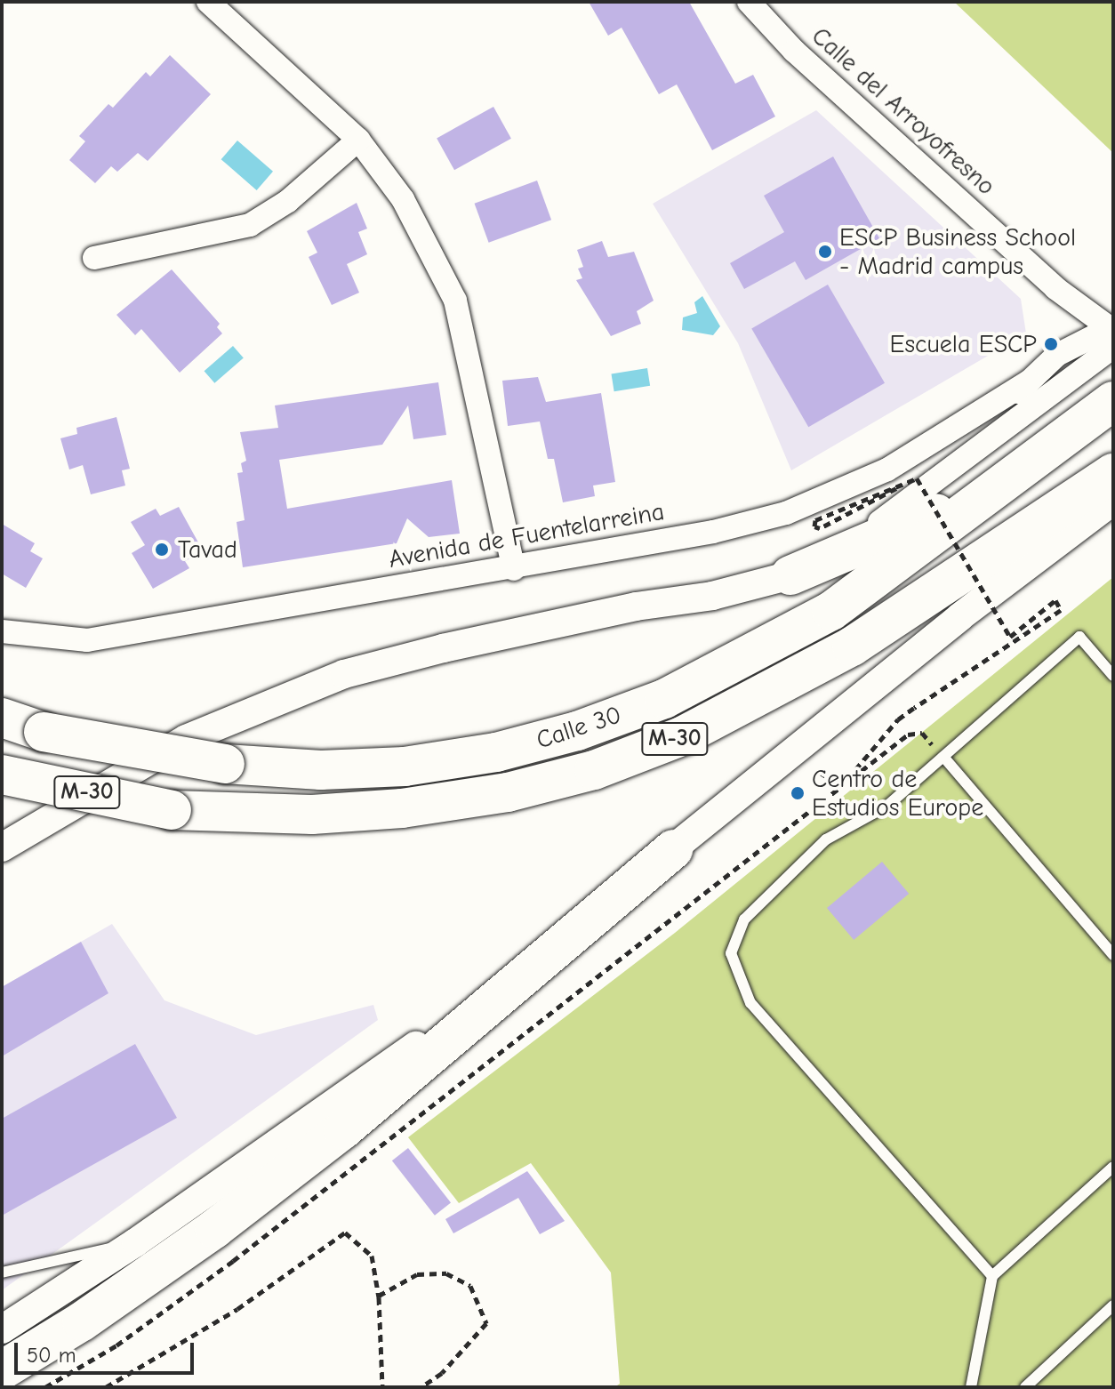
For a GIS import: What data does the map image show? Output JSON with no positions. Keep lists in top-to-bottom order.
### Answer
{
  "streets": {
    "highway": ["Calle 30", "M-30"],
    "street": ["Calle del Arroyofresno", "Avenida de Fuentelarreina"]
  },
  "crossings": [
    ["Calle del Arroyofresno", "Avenida de Fuentelarreina"]
  ],
  "places": [
    "ESCP Business School - Madrid campus",
    "Escuela ESCP",
    "Tavad",
    "Centro de Estudios Europe"
  ],
  "scale_bar": "50 m"
}
